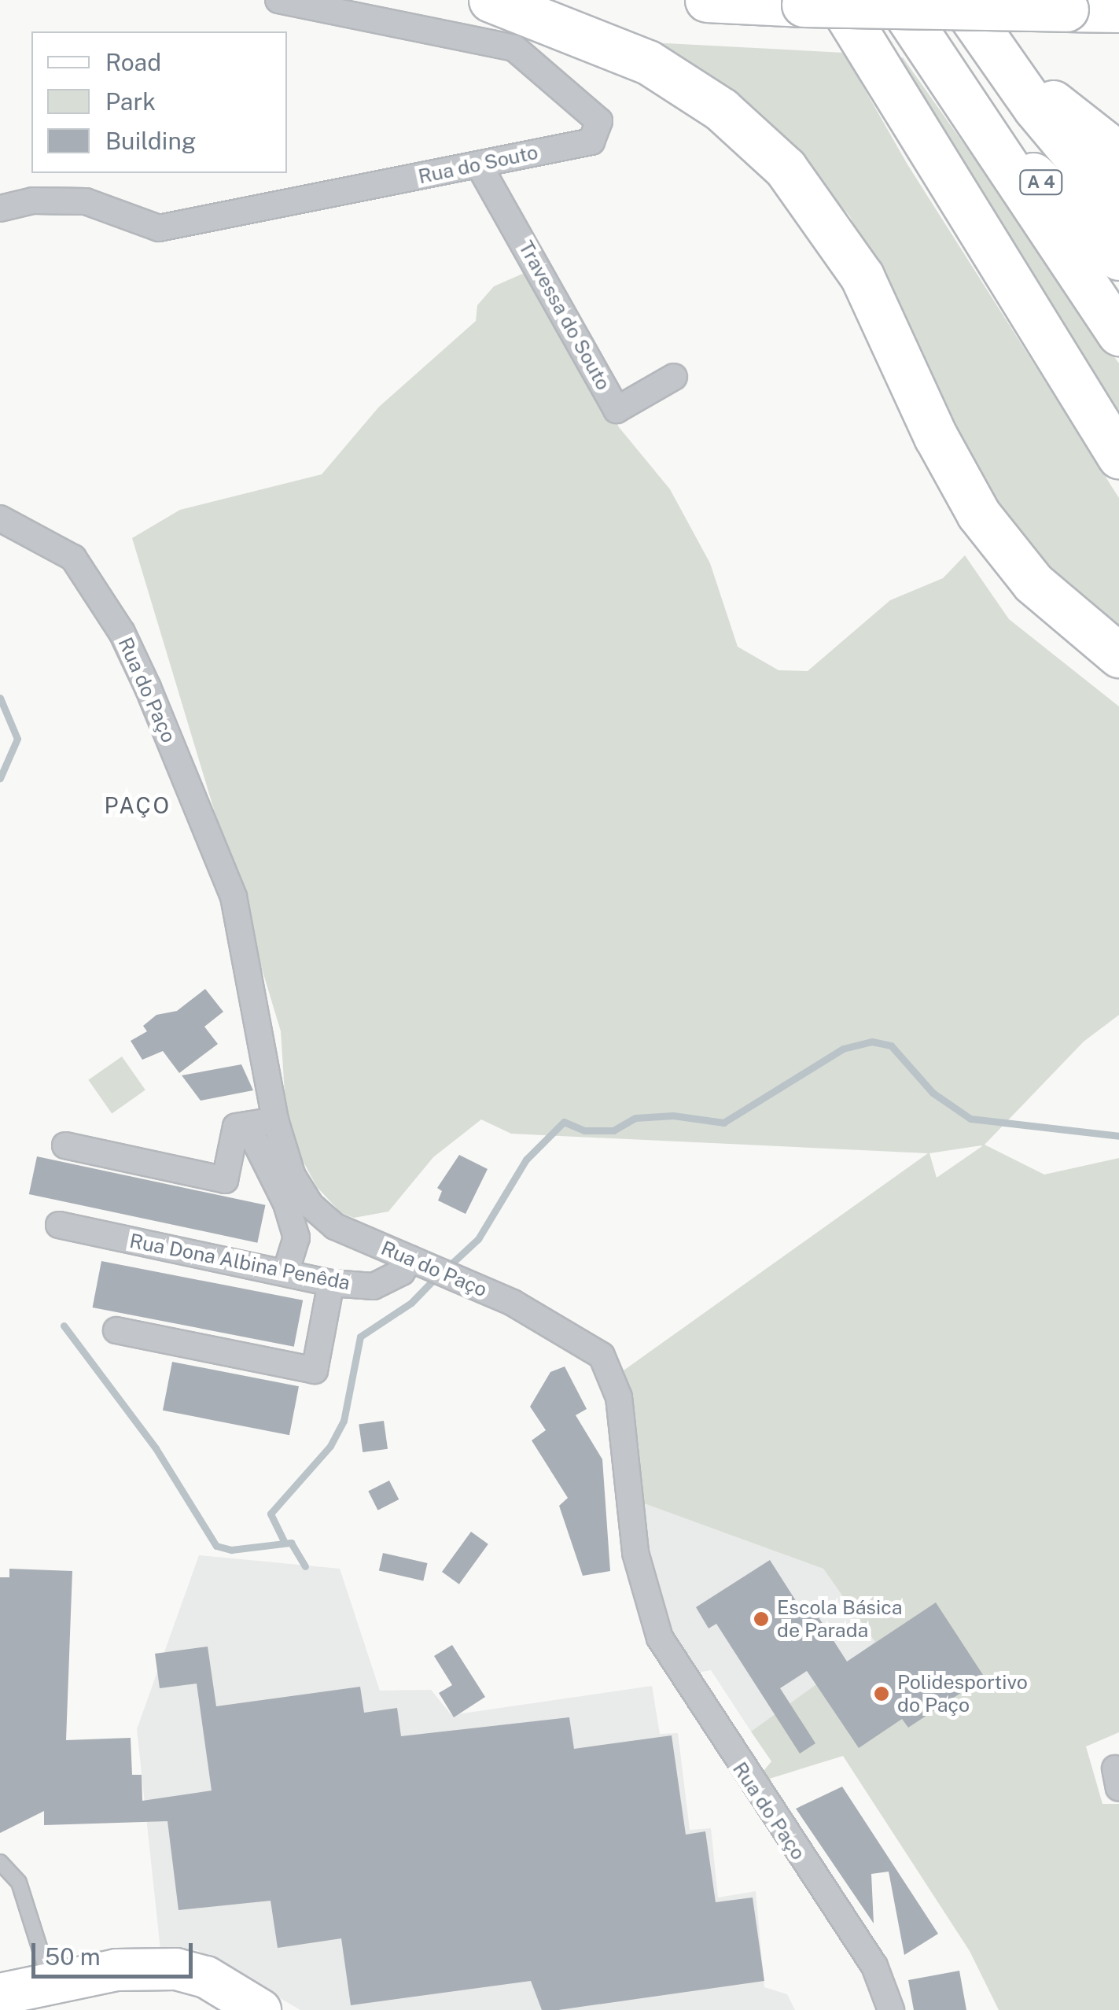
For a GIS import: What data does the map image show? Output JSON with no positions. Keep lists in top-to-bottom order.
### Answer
{
  "streets": {
    "highway": ["A 4"],
    "street": [
      "Rua do Souto",
      "Travessa do Souto",
      "Rua do Paço",
      "Rua Dona Albina Penêda"
    ]
  },
  "crossings": [
    ["Rua do Souto", "Travessa do Souto"],
    ["Rua do Paço", "Rua Dona Albina Penêda"]
  ],
  "districts": ["PAÇO"],
  "places": ["Escola Básica de Parada", "Polidesportivo do Paço"],
  "legend": ["Road", "Park", "Building"],
  "scale_bar": "50 m"
}
